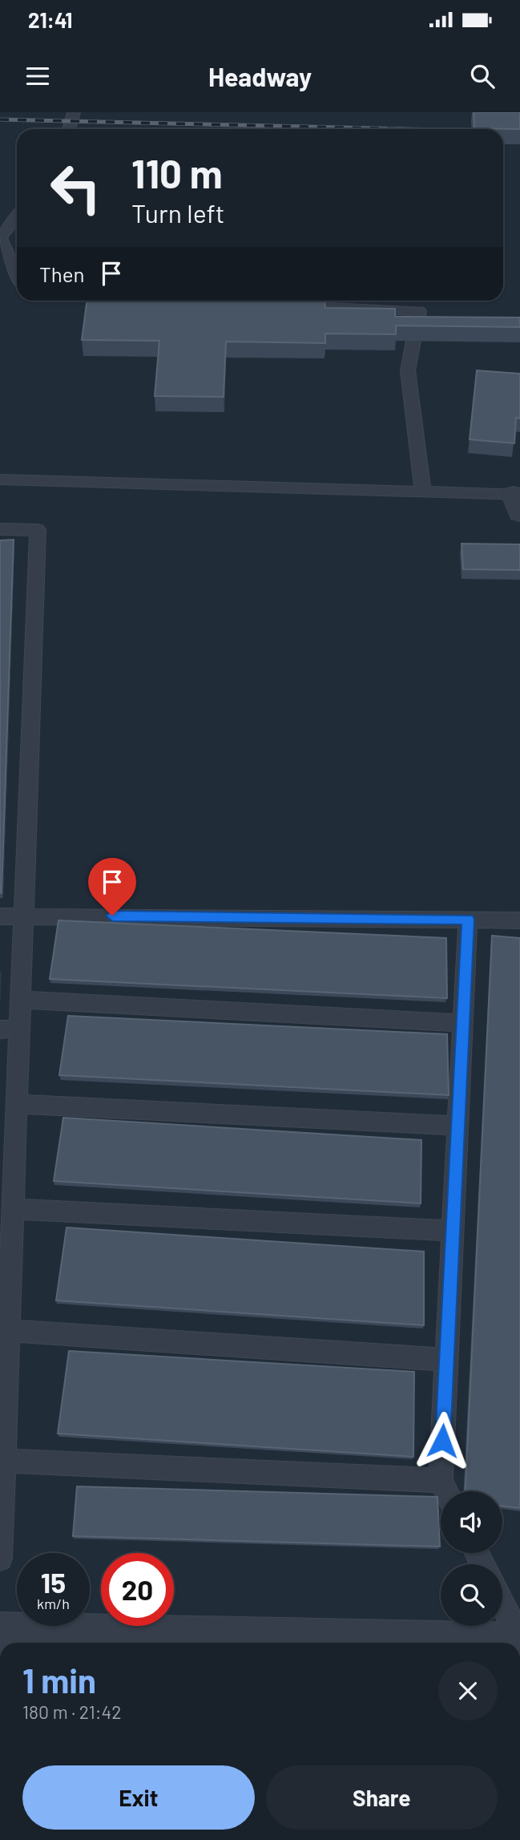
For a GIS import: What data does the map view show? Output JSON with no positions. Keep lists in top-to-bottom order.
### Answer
{
  "page": {
    "status": "21:41",
    "header": "Headway",
    "turn": ["110 m", "Turn left"],
    "then": "Then",
    "speed": "15 km/h",
    "limit": "20",
    "heading": ["1 min", "180 m · 21:42"],
    "buttons": ["Exit", "Share"]
  }
}
